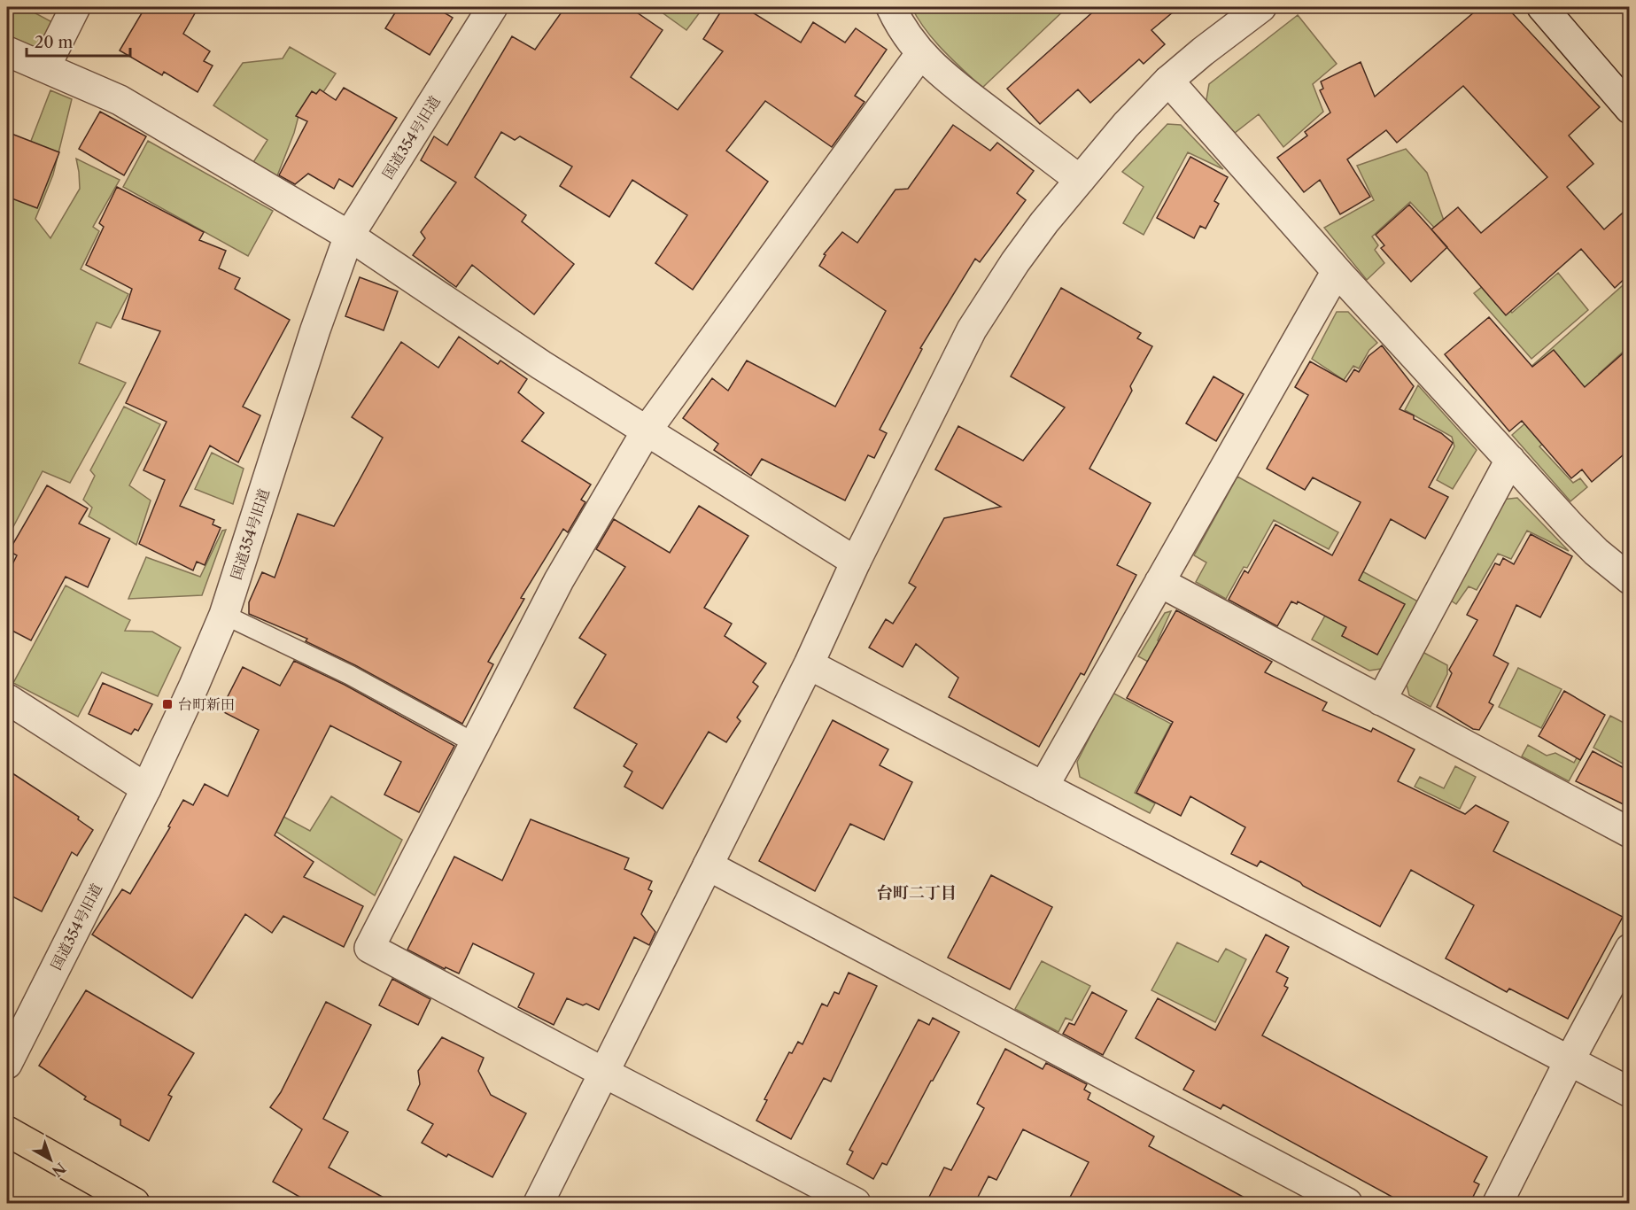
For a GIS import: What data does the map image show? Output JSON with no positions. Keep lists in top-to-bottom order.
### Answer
{
  "streets": {
    "street": ["国道354号旧道"]
  },
  "districts": ["台町二丁目"],
  "places": {
    "transit": ["台町新田"]
  },
  "scale_bar": "20 m",
  "north": "bottom right"
}
